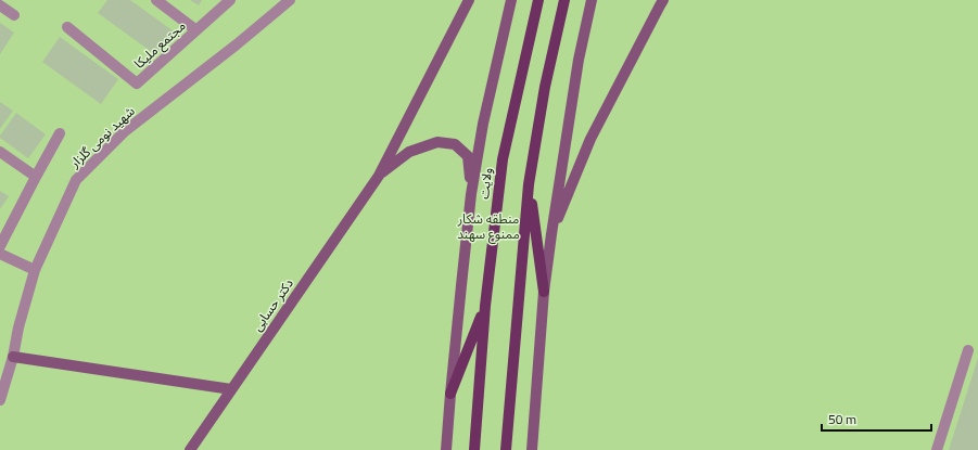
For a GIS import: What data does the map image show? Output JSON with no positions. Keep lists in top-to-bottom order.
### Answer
{
  "streets": {
    "main road": ["ولایت", "دکتر حسابی"],
    "street": ["مجتمع ملیکا", "شهید نومی گلزار"]
  },
  "parks": ["منطقه شکار ممنوع سهند"],
  "scale_bar": "50 m"
}
